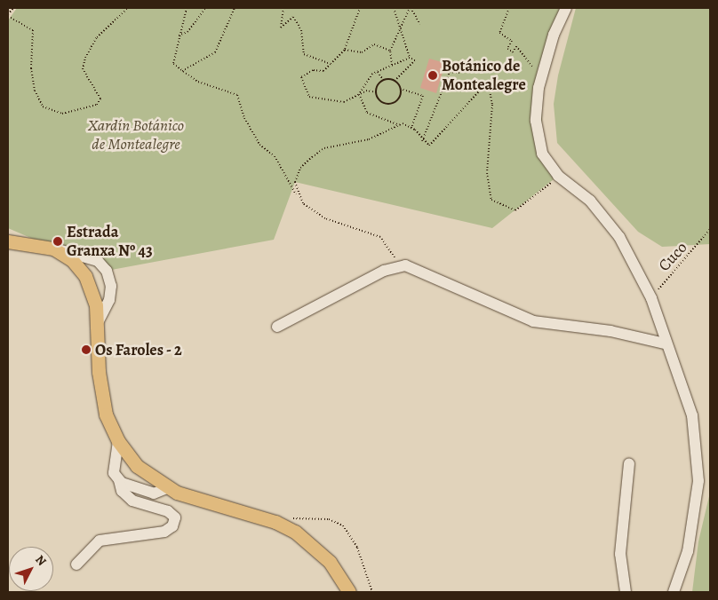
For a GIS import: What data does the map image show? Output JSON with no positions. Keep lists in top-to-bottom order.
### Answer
{
  "streets": {
    "path": ["Cuco"]
  },
  "parks": ["Xardín Botánico de Montealegre"],
  "places": ["Botánico de Montealegre", "Estrada Granxa Nº 43", "Os Faroles - 2"],
  "north": "top right"
}
